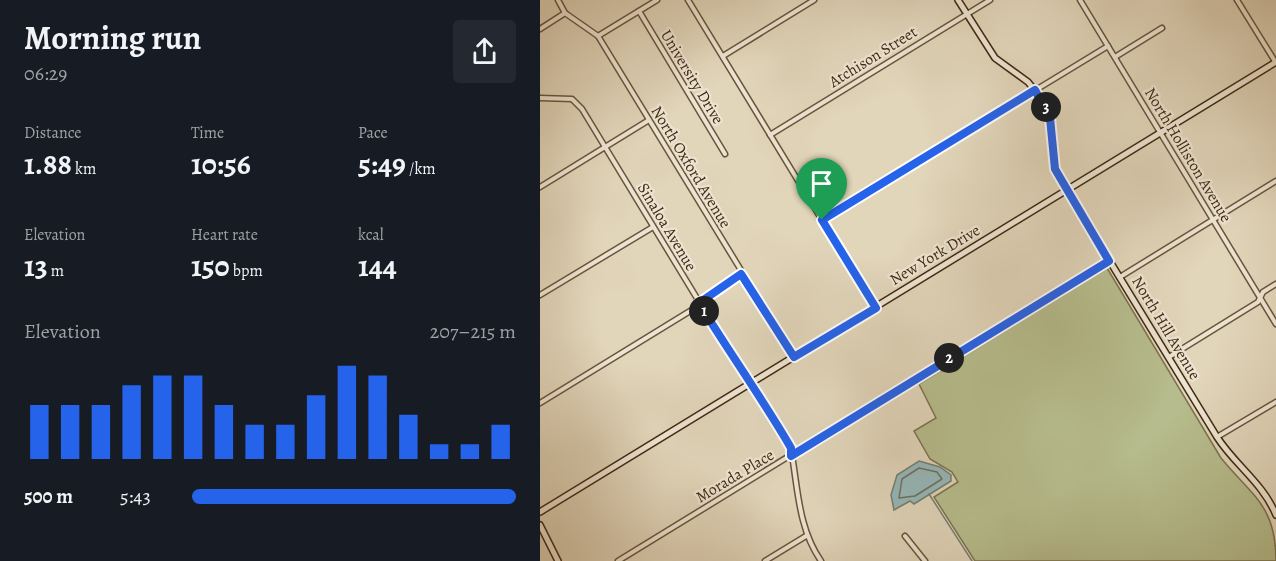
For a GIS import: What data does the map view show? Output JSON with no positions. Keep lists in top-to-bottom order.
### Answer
{
  "streets": {
    "street": [
      "Atchison Street",
      "University Drive",
      "North Holliston Avenue",
      "North Oxford Avenue",
      "Sinaloa Avenue",
      "New York Drive",
      "North Hill Avenue",
      "Morada Place"
    ]
  },
  "crossings": [
    ["Atchison Street", "North Hill Avenue"],
    ["North Holliston Avenue", "New York Drive"],
    ["North Oxford Avenue", "New York Drive"],
    ["Sinaloa Avenue", "New York Drive"],
    ["Sinaloa Avenue", "Morada Place"],
    ["New York Drive", "North Hill Avenue"],
    ["North Hill Avenue", "Morada Place"]
  ],
  "page": {
    "heading": ["Morning run", "06:29"],
    "pins": ["3", "1", "2"],
    "stats": [
      ["Distance", "1.88 km"],
      ["Time", "10:56"],
      ["Pace", "5:49 /km"],
      ["Elevation", "13 m"],
      ["Heart rate", "150 bpm"],
      ["kcal", "144"]
    ],
    "chart": ["Elevation", "207–215 m"],
    "list": [
      {
        "name": "500 m",
        "note": "5:43"
      }
    ]
  }
}
